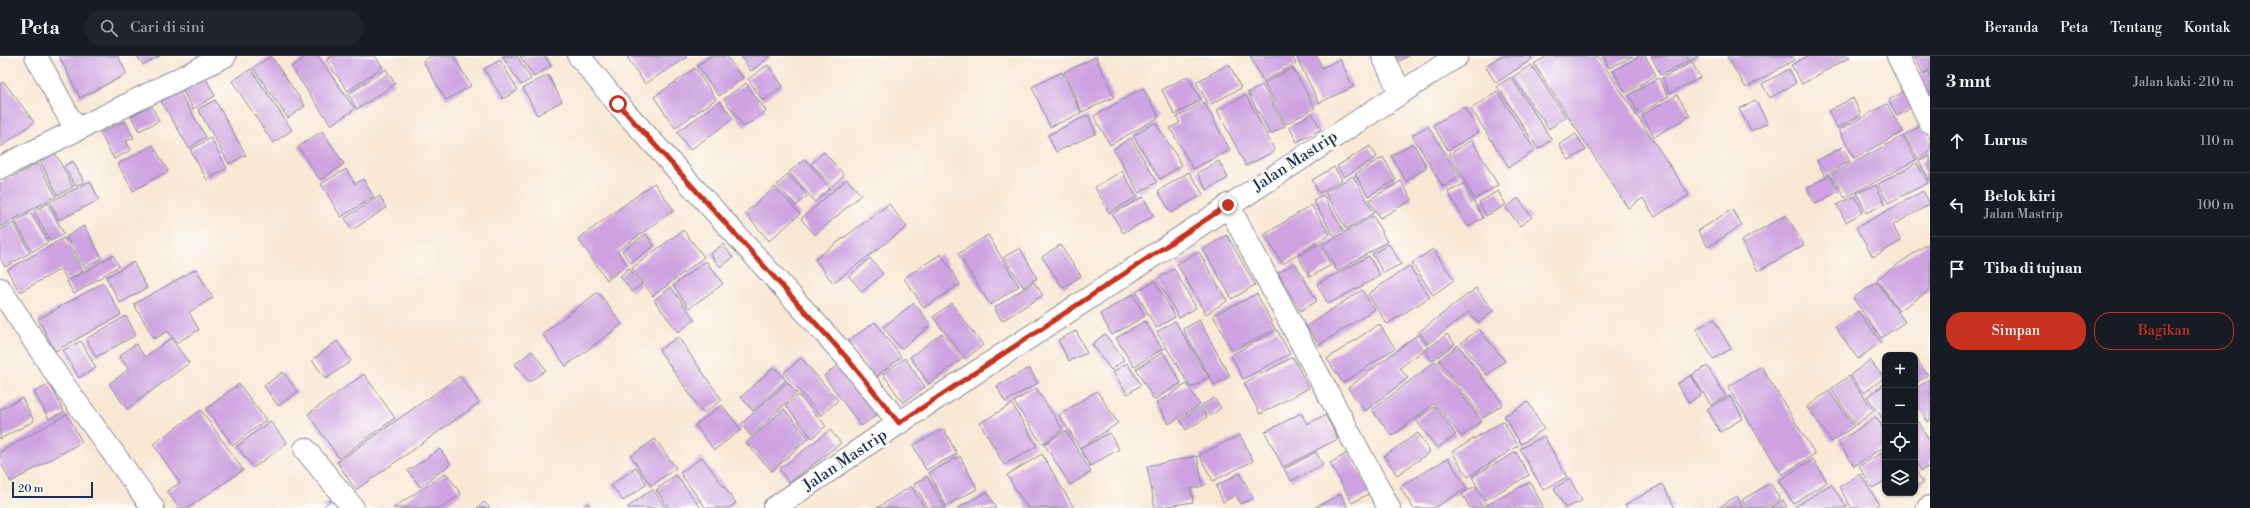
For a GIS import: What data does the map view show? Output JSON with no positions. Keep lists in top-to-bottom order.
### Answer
{
  "streets": {
    "street": ["Jalan Mastrip"]
  },
  "scale_bar": "20 m",
  "page": {
    "header": "Peta",
    "search": "Cari di sini",
    "nav": [
      "Beranda",
      "Peta",
      "Tentang",
      "Kontak"
    ],
    "heading": ["3 mnt", "Jalan kaki · 210 m"],
    "list": [
      ["Lurus", "110 m"],
      ["Belok kiri", "Jalan Mastrip", "100 m"],
      "Tiba di tujuan"
    ],
    "buttons": ["Simpan", "Bagikan"],
    "map_buttons": ["+", "−"],
    "scale": "20 m"
  }
}
